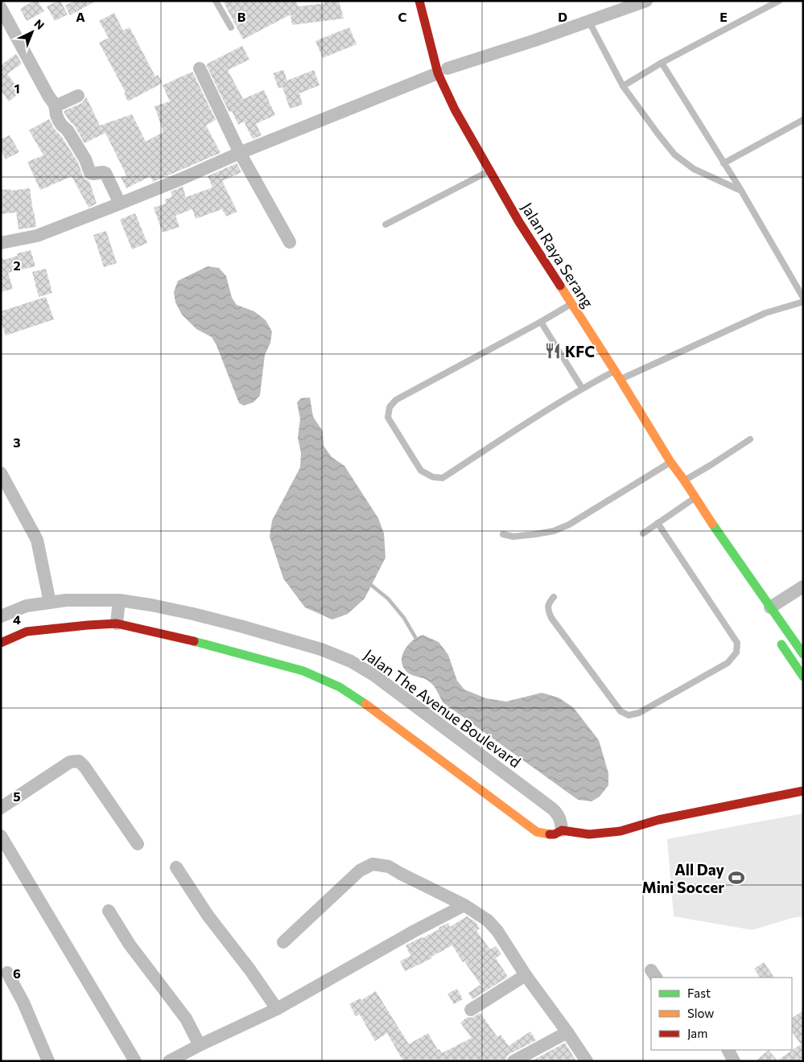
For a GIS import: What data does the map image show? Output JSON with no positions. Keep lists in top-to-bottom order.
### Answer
{
  "streets": {
    "main road": ["Jalan Raya Serang"],
    "street": ["Jalan The Avenue Boulevard"]
  },
  "places": {
    "restaurant": ["KFC"],
    "sports": ["All Day Mini Soccer"]
  },
  "legend": ["Fast", "Slow", "Jam"],
  "north": "top right",
  "grid": {
    "columns": [
      "A",
      "B",
      "C",
      "D",
      "E"
    ],
    "rows": [
      "1",
      "2",
      "3",
      "4",
      "5",
      "6"
    ]
  }
}
